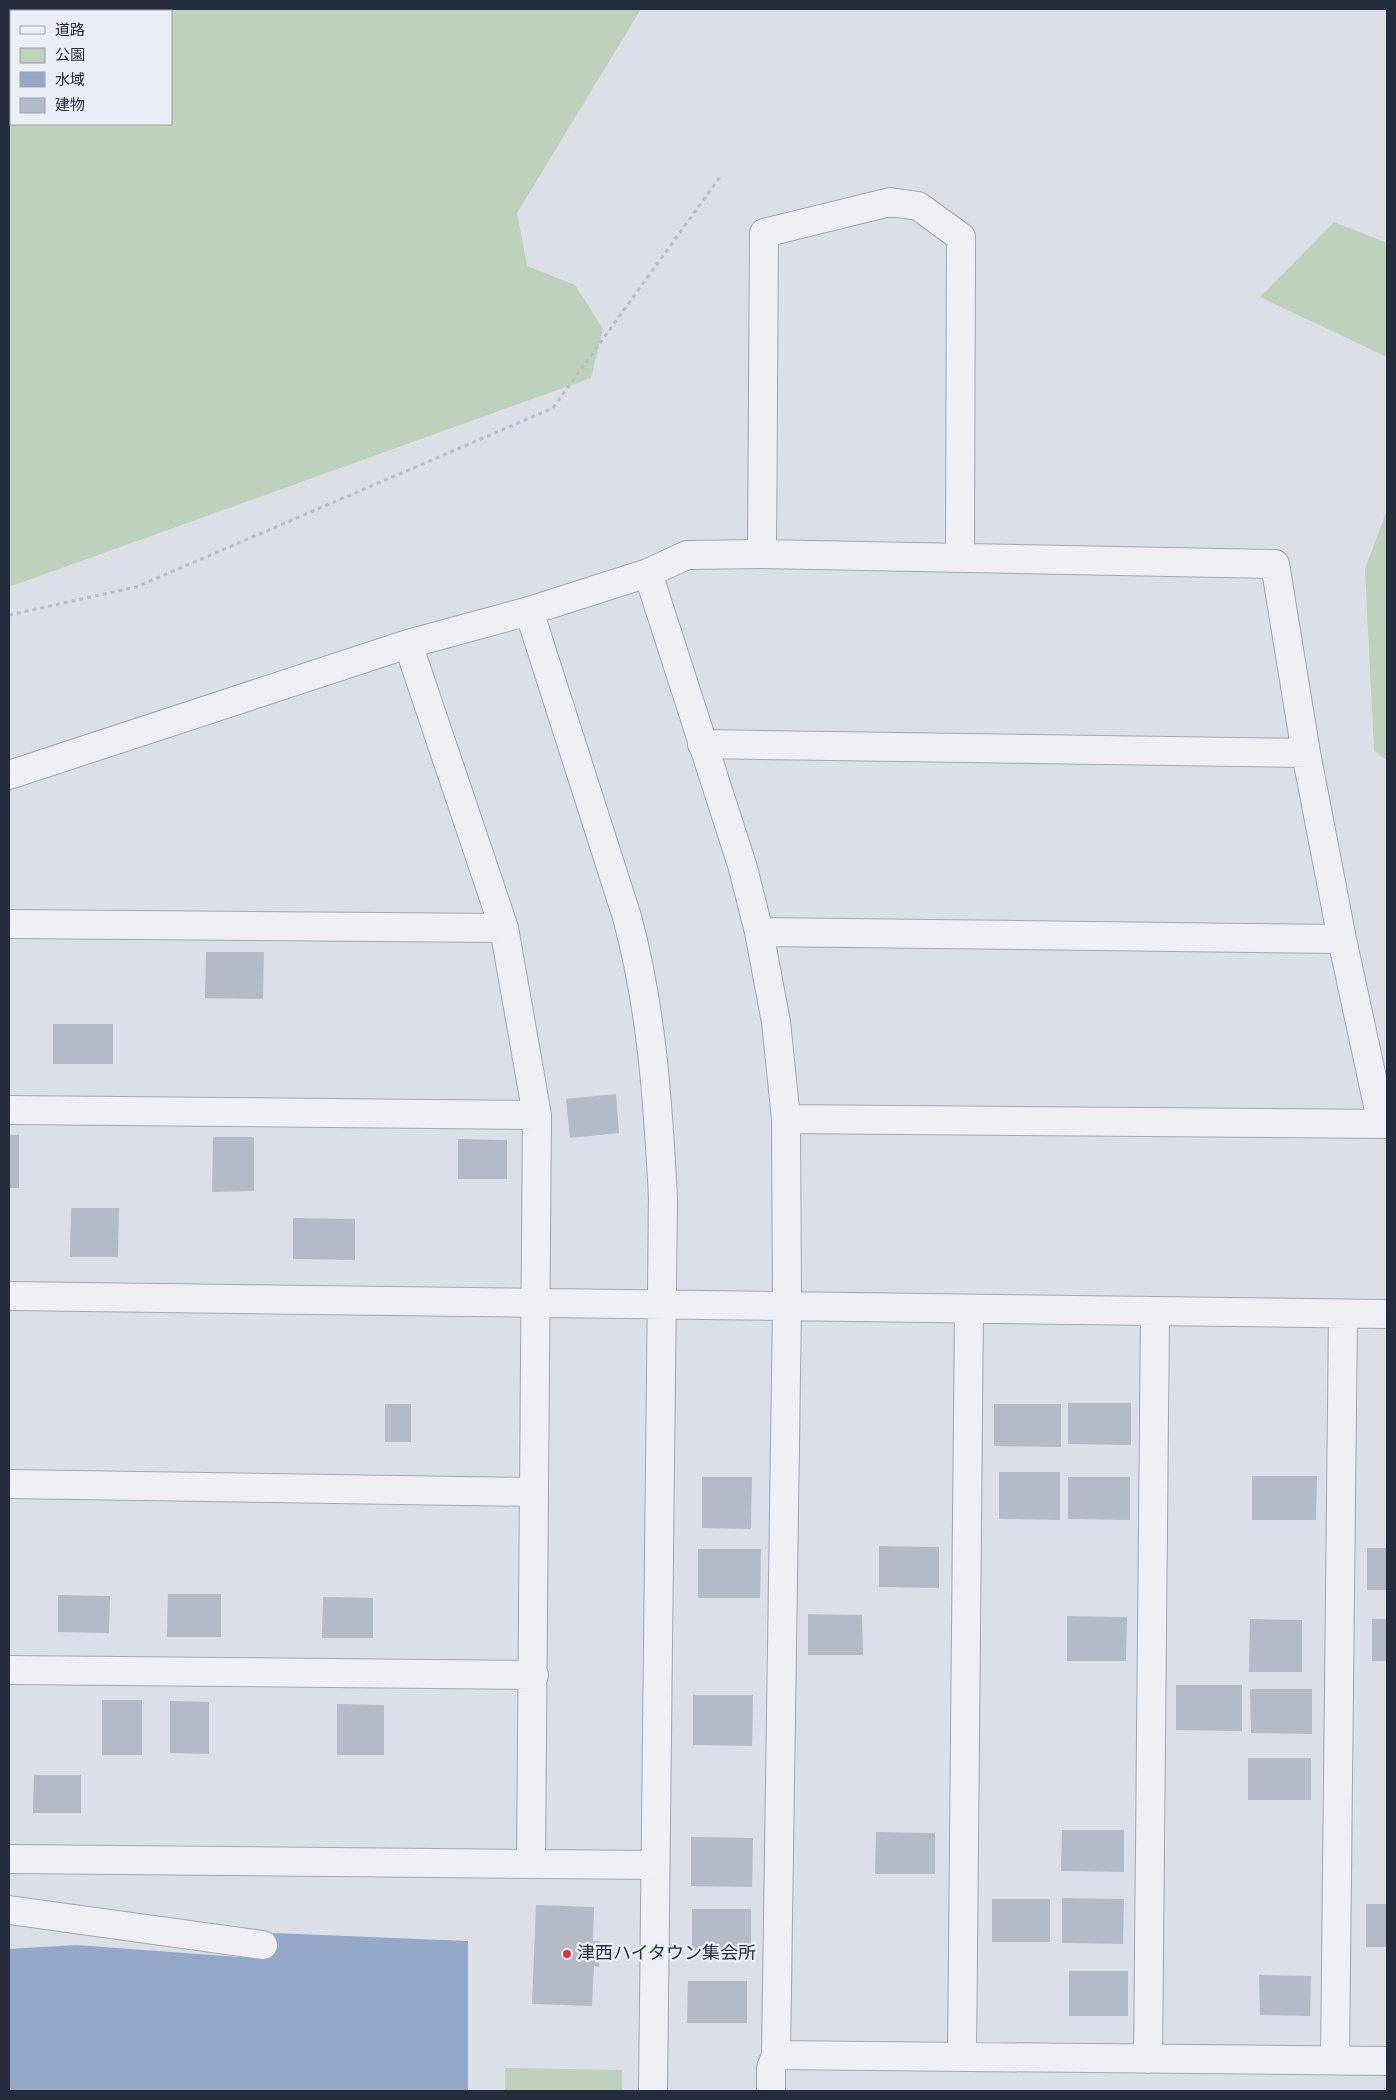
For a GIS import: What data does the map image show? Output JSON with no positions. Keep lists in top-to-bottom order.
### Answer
{
  "places": ["津西ハイタウン集会所"],
  "legend": [
    "道路",
    "公園",
    "水域",
    "建物"
  ]
}
